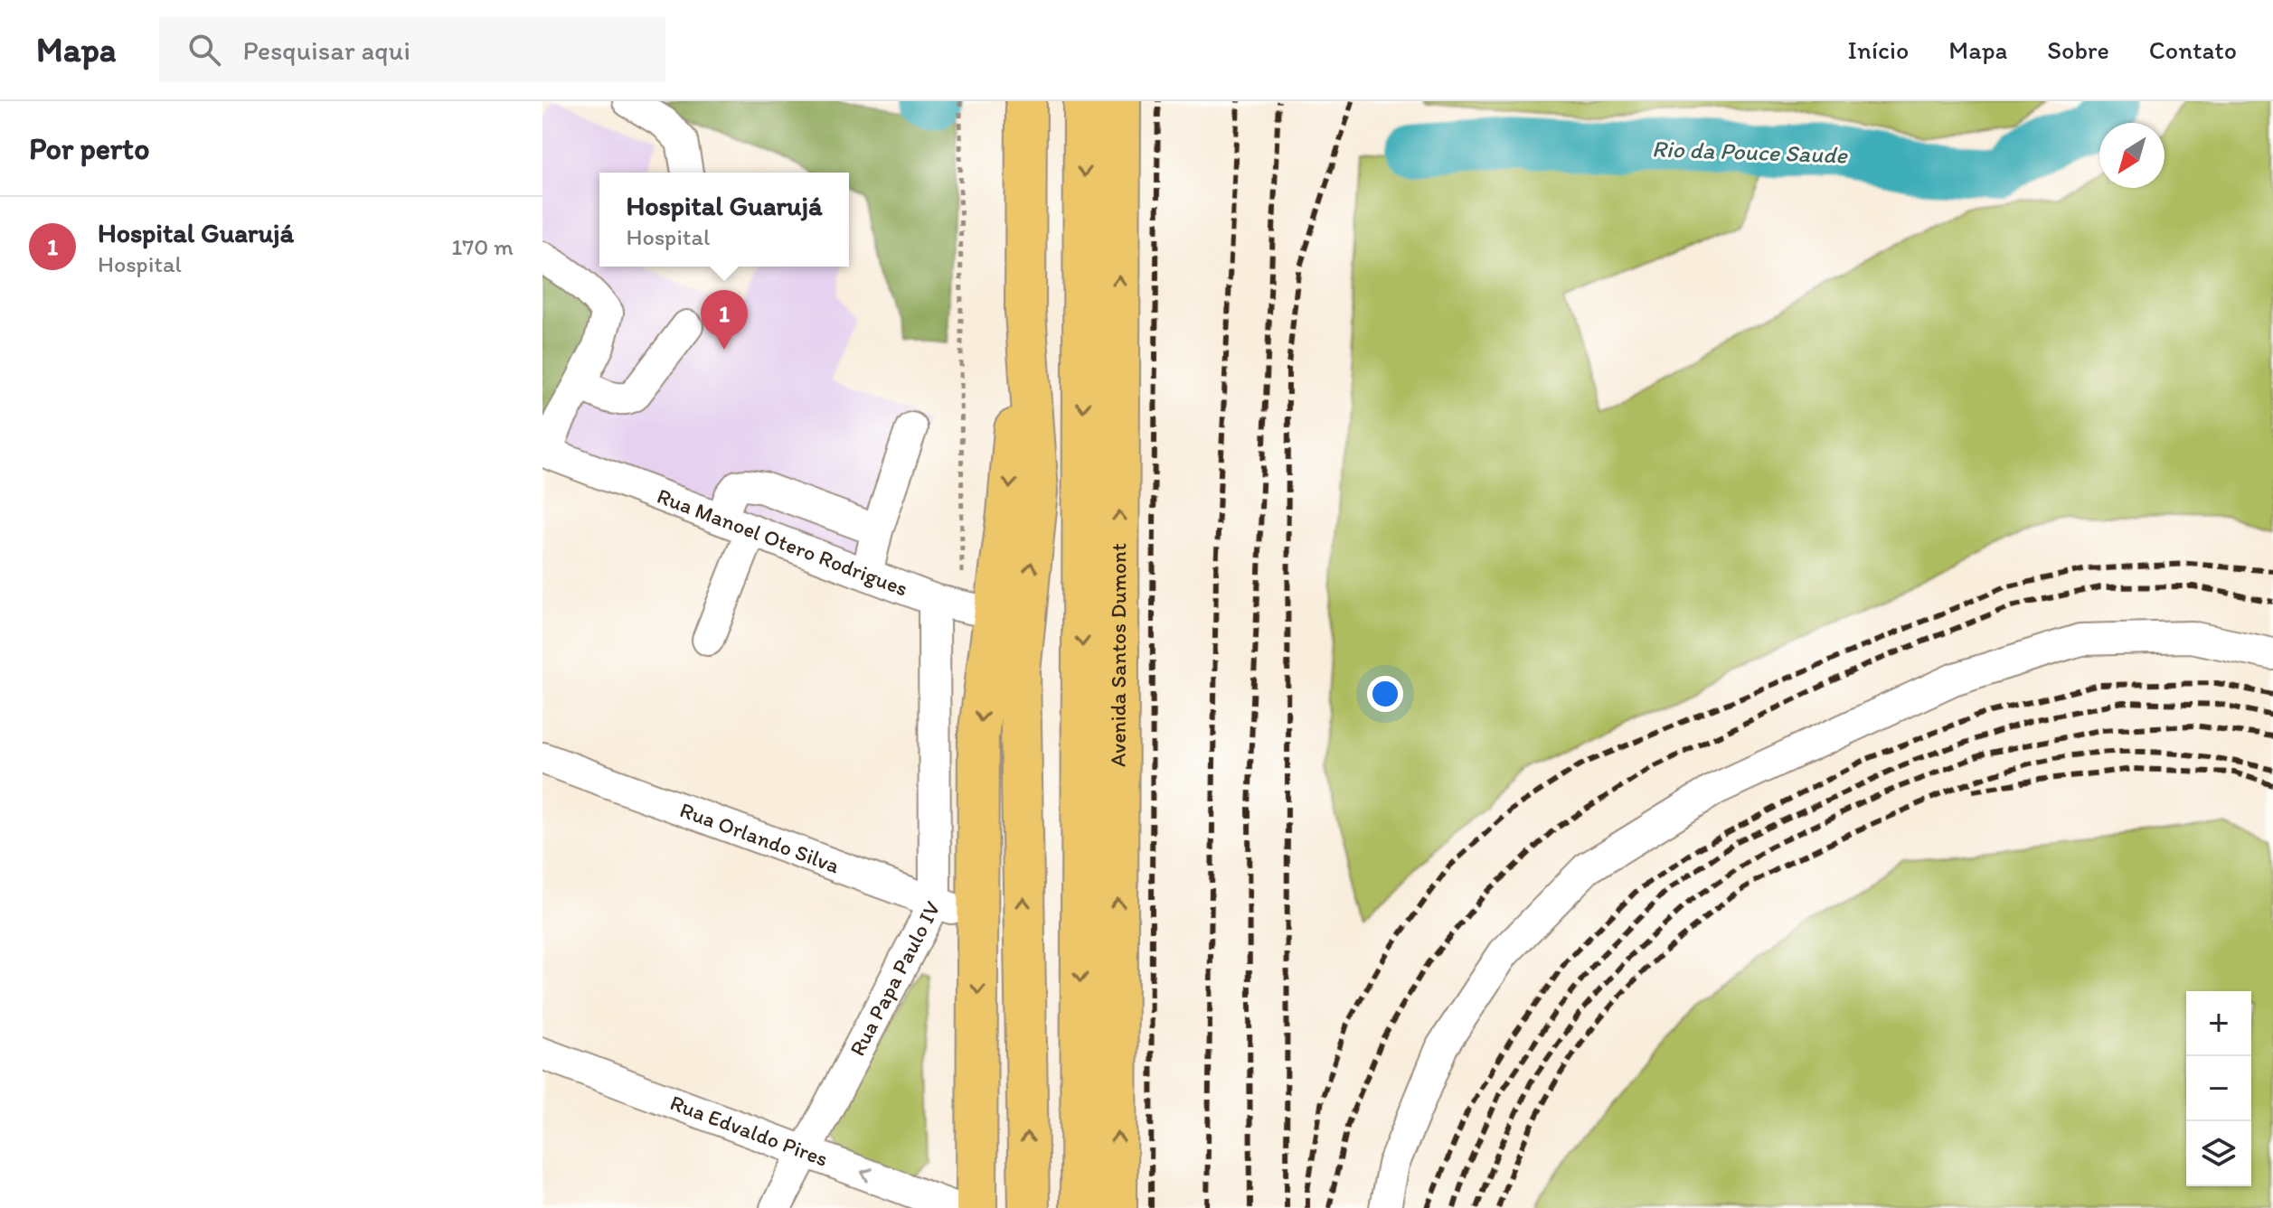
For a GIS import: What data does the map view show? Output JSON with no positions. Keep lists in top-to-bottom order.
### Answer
{
  "streets": {
    "main road": ["Avenida Santos Dumont"],
    "street": [
      "Rua Manoel Otero Rodrigues",
      "Rua Orlando Silva",
      "Rua Papa Paulo IV",
      "Rua Edvaldo Pires"
    ]
  },
  "crossings": [
    ["Rua Manoel Otero Rodrigues", "Rua Papa Paulo IV"],
    ["Rua Orlando Silva", "Rua Papa Paulo IV"],
    ["Rua Papa Paulo IV", "Rua Edvaldo Pires"]
  ],
  "one_way": ["Rua Edvaldo Pires"],
  "water": ["Rio da Pouce Saude"],
  "north": "bottom left",
  "page": {
    "header": "Mapa",
    "search": "Pesquisar aqui",
    "nav": [
      "Início",
      "Mapa",
      "Sobre",
      "Contato"
    ],
    "heading": "Por perto",
    "popup": ["Hospital Guarujá", "Hospital"],
    "list": [
      {
        "mark": "1",
        "name": "Hospital Guarujá",
        "note": "Hospital",
        "value": "170 m"
      }
    ],
    "pins": "1",
    "map_buttons": ["+", "−"]
  }
}
